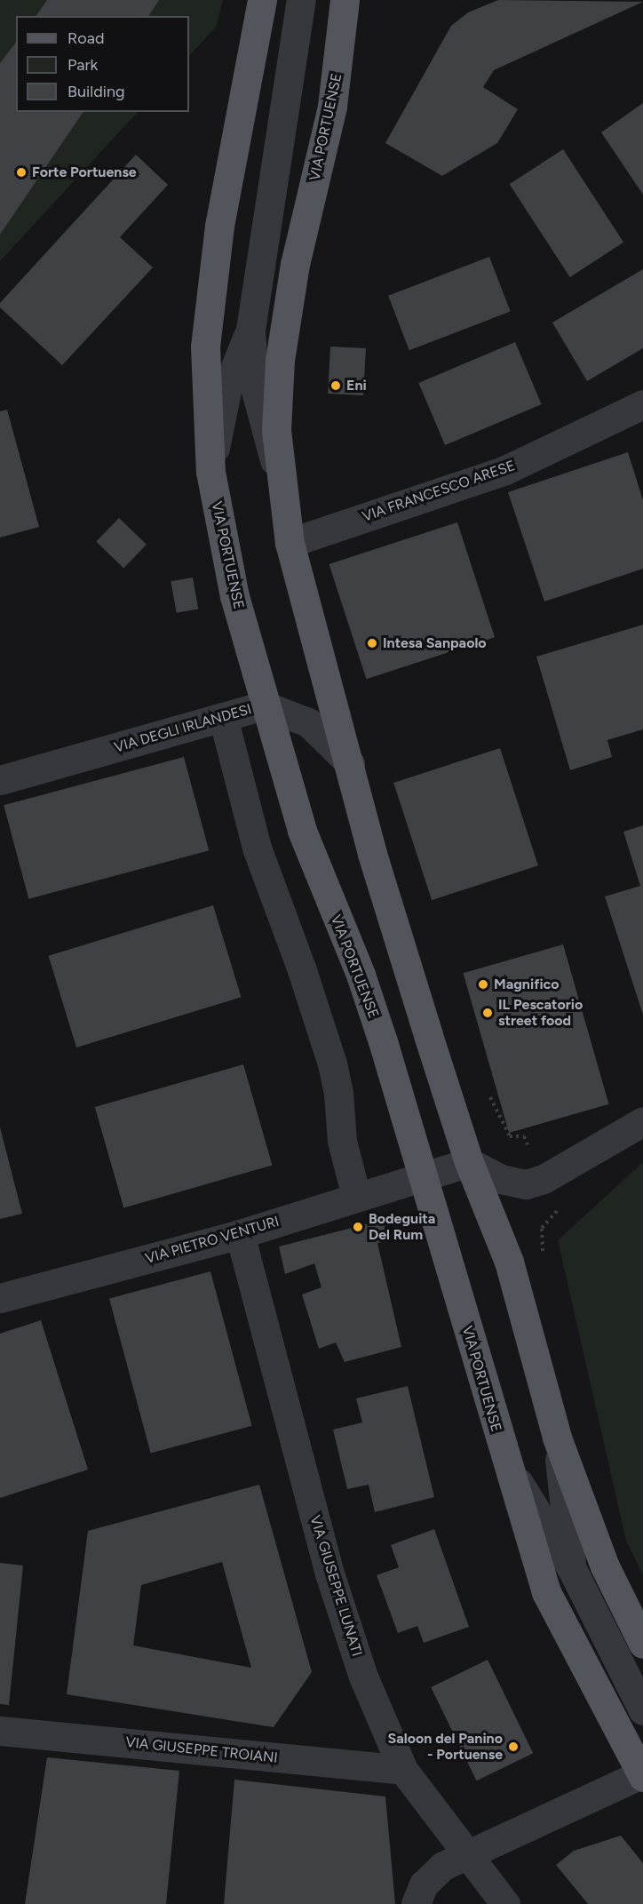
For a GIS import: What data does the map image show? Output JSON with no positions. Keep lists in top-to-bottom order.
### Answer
{
  "streets": {
    "main road": ["VIA PORTUENSE"],
    "street": [
      "VIA FRANCESCO ARESE",
      "VIA DEGLI IRLANDESI",
      "VIA PIETRO VENTURI",
      "VIA GIUSEPPE LUNATI",
      "VIA GIUSEPPE TROIANI"
    ]
  },
  "crossings": [
    ["VIA PORTUENSE", "VIA FRANCESCO ARESE"],
    ["VIA PORTUENSE", "VIA DEGLI IRLANDESI"],
    ["VIA PORTUENSE", "VIA PIETRO VENTURI"],
    ["VIA PIETRO VENTURI", "VIA GIUSEPPE LUNATI"],
    ["VIA GIUSEPPE LUNATI", "VIA GIUSEPPE TROIANI"]
  ],
  "places": [
    "Forte Portuense",
    "Eni",
    "Intesa Sanpaolo",
    "Magnifico",
    "IL Pescatorio street food",
    "Bodeguita Del Rum",
    "Saloon del Panino - Portuense"
  ],
  "legend": ["Road", "Park", "Building"]
}
